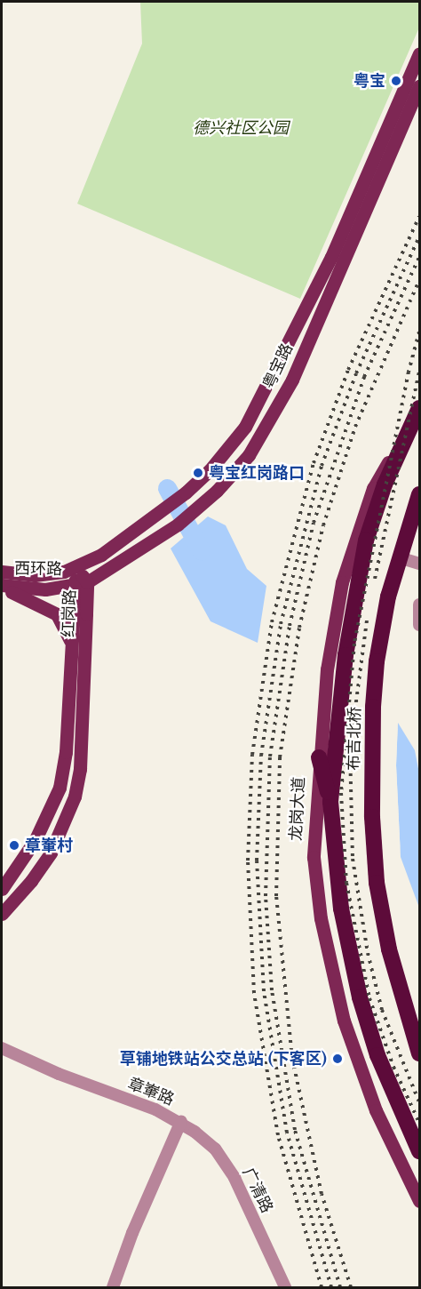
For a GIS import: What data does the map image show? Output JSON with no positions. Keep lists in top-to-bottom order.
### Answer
{
  "streets": {
    "highway": ["布吉北桥", "龙岗大道"],
    "main road": ["粤宝路", "西环路", "红岗路"],
    "street": ["章輋路", "广清路"]
  },
  "crossings": [
    ["粤宝路", "西环路"],
    ["粤宝路", "红岗路"],
    ["西环路", "红岗路"],
    ["布吉北桥", "龙岗大道"],
    ["章輋路", "广清路"]
  ],
  "parks": ["德兴社区公园"],
  "places": [
    "粤宝",
    "粤宝红岗路口",
    "章輋村",
    "草铺地铁站公交总站 (下客区)"
  ]
}
